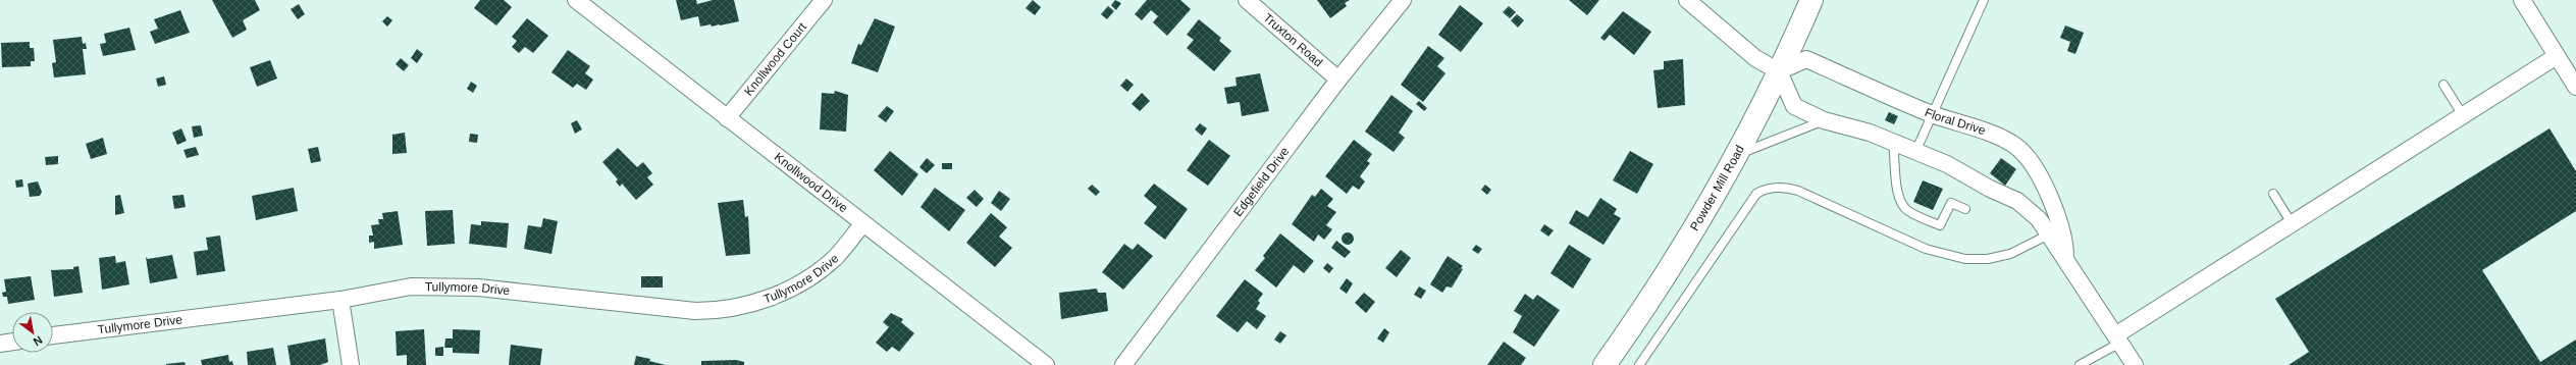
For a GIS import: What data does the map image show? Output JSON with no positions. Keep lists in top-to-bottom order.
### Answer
{
  "streets": {
    "main road": ["Powder Mill Road"],
    "street": [
      "Truxton Road",
      "Knollwood Court",
      "Floral Drive",
      "Edgefield Drive",
      "Knollwood Drive",
      "Tullymore Drive"
    ]
  },
  "crossings": [
    ["Truxton Road", "Edgefield Drive"],
    ["Knollwood Court", "Knollwood Drive"],
    ["Floral Drive", "Powder Mill Road"],
    ["Knollwood Drive", "Tullymore Drive"]
  ],
  "north": "bottom right"
}
